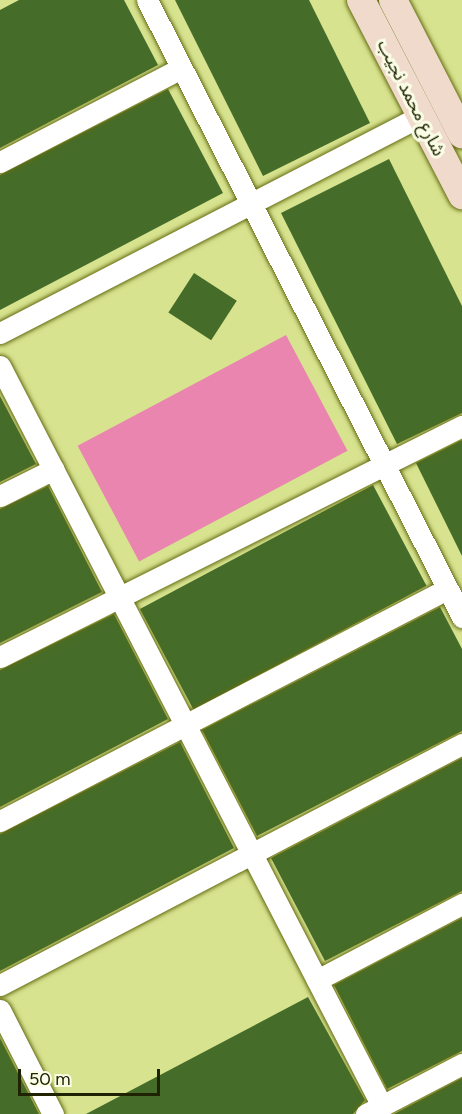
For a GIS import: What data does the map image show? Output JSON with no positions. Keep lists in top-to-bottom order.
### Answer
{
  "streets": {
    "main road": ["شارع محمد نجيب"]
  },
  "scale_bar": "50 m"
}
